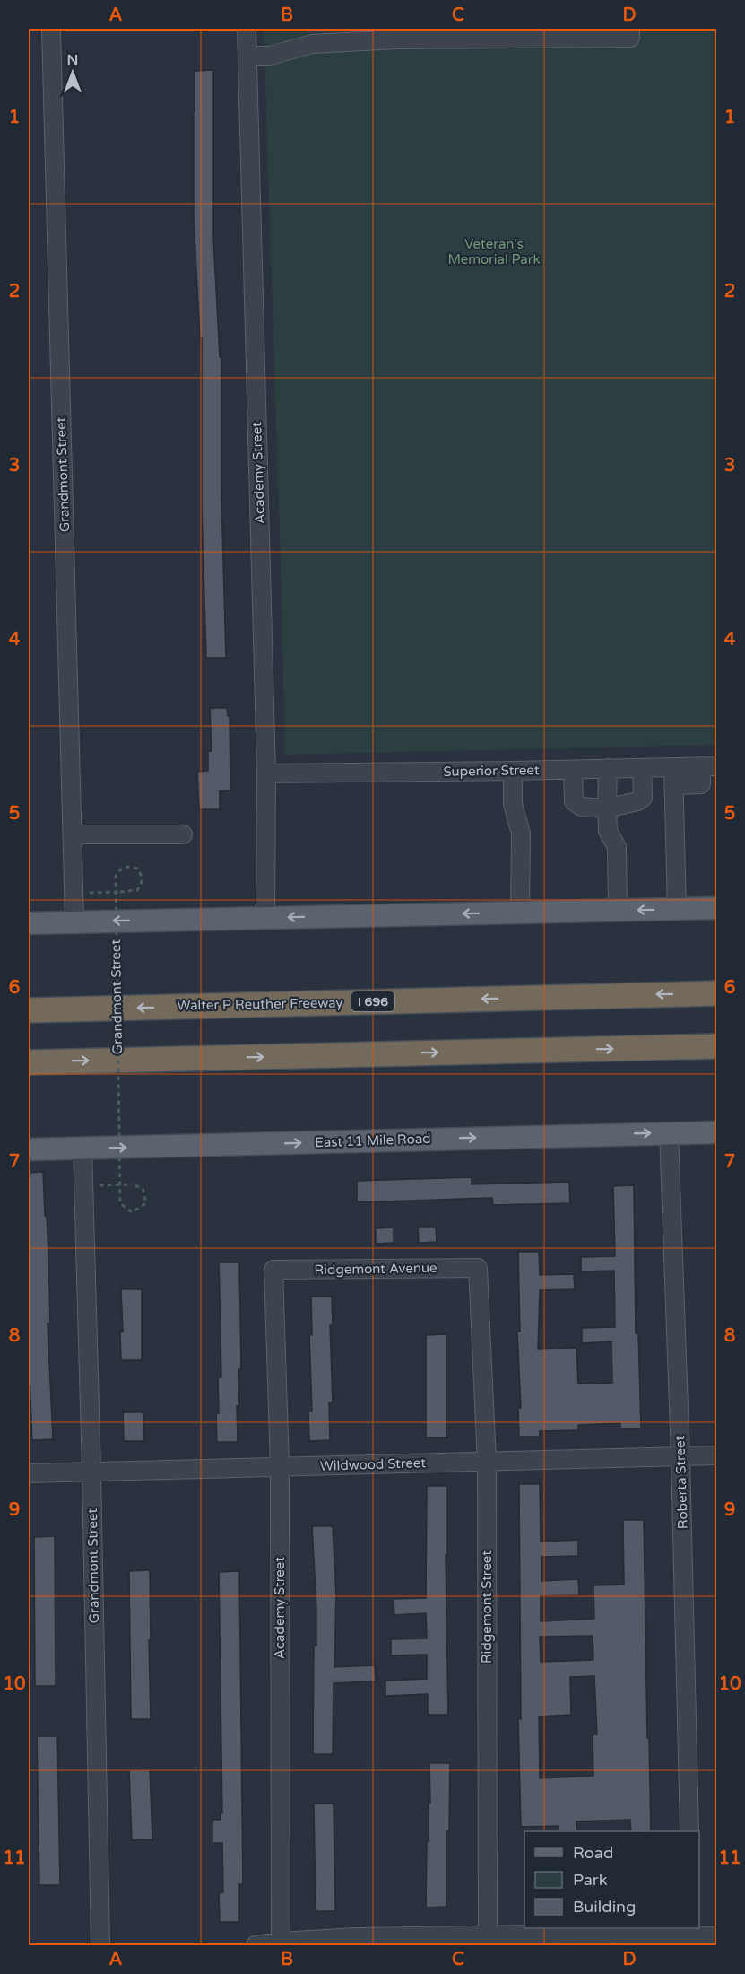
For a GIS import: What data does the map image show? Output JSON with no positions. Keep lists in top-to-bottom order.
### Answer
{
  "streets": {
    "highway": ["I 696", "Walter P Reuther Freeway"],
    "main road": ["East 11 Mile Road"],
    "street": [
      "Academy Street",
      "Grandmont Street",
      "Superior Street",
      "Ridgemont Avenue",
      "Wildwood Street",
      "Roberta Street",
      "Ridgemont Street"
    ]
  },
  "crossings": [
    ["Academy Street", "Superior Street"],
    ["Academy Street", "Ridgemont Avenue"],
    ["Academy Street", "Wildwood Street"],
    ["Grandmont Street", "East 11 Mile Road"],
    ["Grandmont Street", "Wildwood Street"],
    ["East 11 Mile Road", "Roberta Street"],
    ["Ridgemont Avenue", "Ridgemont Street"],
    ["Wildwood Street", "Roberta Street"],
    ["Wildwood Street", "Ridgemont Street"]
  ],
  "one_way": ["East 11 Mile Road"],
  "parks": ["Veteran's Memorial Park"],
  "legend": ["Road", "Park", "Building"],
  "north": "top",
  "grid": {
    "columns": [
      "A",
      "B",
      "C",
      "D"
    ],
    "rows": [
      "1",
      "2",
      "3",
      "4",
      "5",
      "6",
      "7",
      "8",
      "9",
      "10",
      "11"
    ]
  }
}
